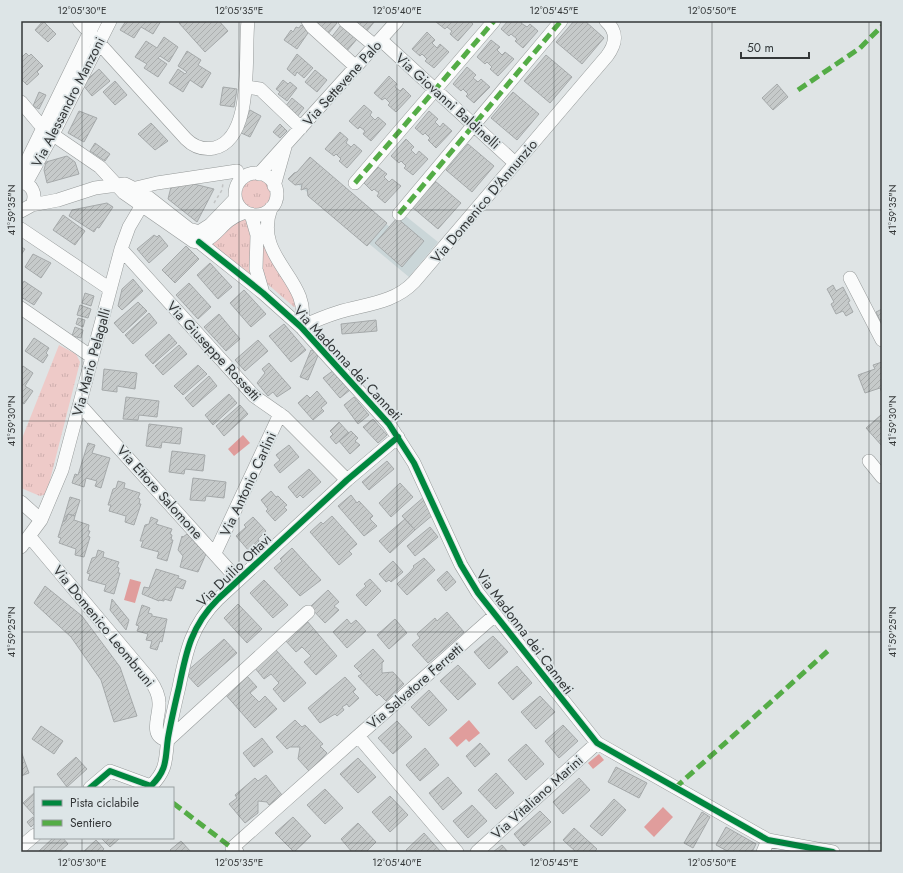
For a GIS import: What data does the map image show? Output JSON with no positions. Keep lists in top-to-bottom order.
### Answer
{
  "streets": {
    "street": [
      "Via Settevene Palo",
      "Via Giovanni Baldinelli",
      "Via Alessandro Manzoni",
      "Via Domenico D'Annunzio",
      "Via Giuseppe Rossetti",
      "Via Mario Pelagalli",
      "Via Madonna dei Canneti",
      "Via Antonio Carlini",
      "Via Ettore Salomone",
      "Via Duilio Ottavi",
      "Via Domenico Leombruni",
      "Via Salvatore Ferretti",
      "Via Vitaliano Marini"
    ]
  },
  "crossings": [
    ["Via Settevene Palo", "Via Giovanni Baldinelli"],
    ["Via Giovanni Baldinelli", "Via Domenico D'Annunzio"],
    ["Via Domenico D'Annunzio", "Via Madonna dei Canneti"],
    ["Via Giuseppe Rossetti", "Via Mario Pelagalli"],
    ["Via Giuseppe Rossetti", "Via Antonio Carlini"],
    ["Via Giuseppe Rossetti", "Via Duilio Ottavi"],
    ["Via Mario Pelagalli", "Via Ettore Salomone"],
    ["Via Mario Pelagalli", "Via Domenico Leombruni"],
    ["Via Madonna dei Canneti", "Via Duilio Ottavi"],
    ["Via Madonna dei Canneti", "Via Salvatore Ferretti"],
    ["Via Madonna dei Canneti", "Via Vitaliano Marini"],
    ["Via Antonio Carlini", "Via Ettore Salomone"],
    ["Via Ettore Salomone", "Via Duilio Ottavi"],
    ["Via Duilio Ottavi", "Via Domenico Leombruni"]
  ],
  "legend": ["Pista ciclabile", "Sentiero"],
  "scale_bar": "50 m",
  "coordinates": [
    "12°05'30\"E",
    "12°05'35\"E",
    "12°05'40\"E",
    "12°05'45\"E",
    "12°05'50\"E",
    "41°59'35\"N",
    "41°59'30\"N",
    "41°59'25\"N"
  ]
}
